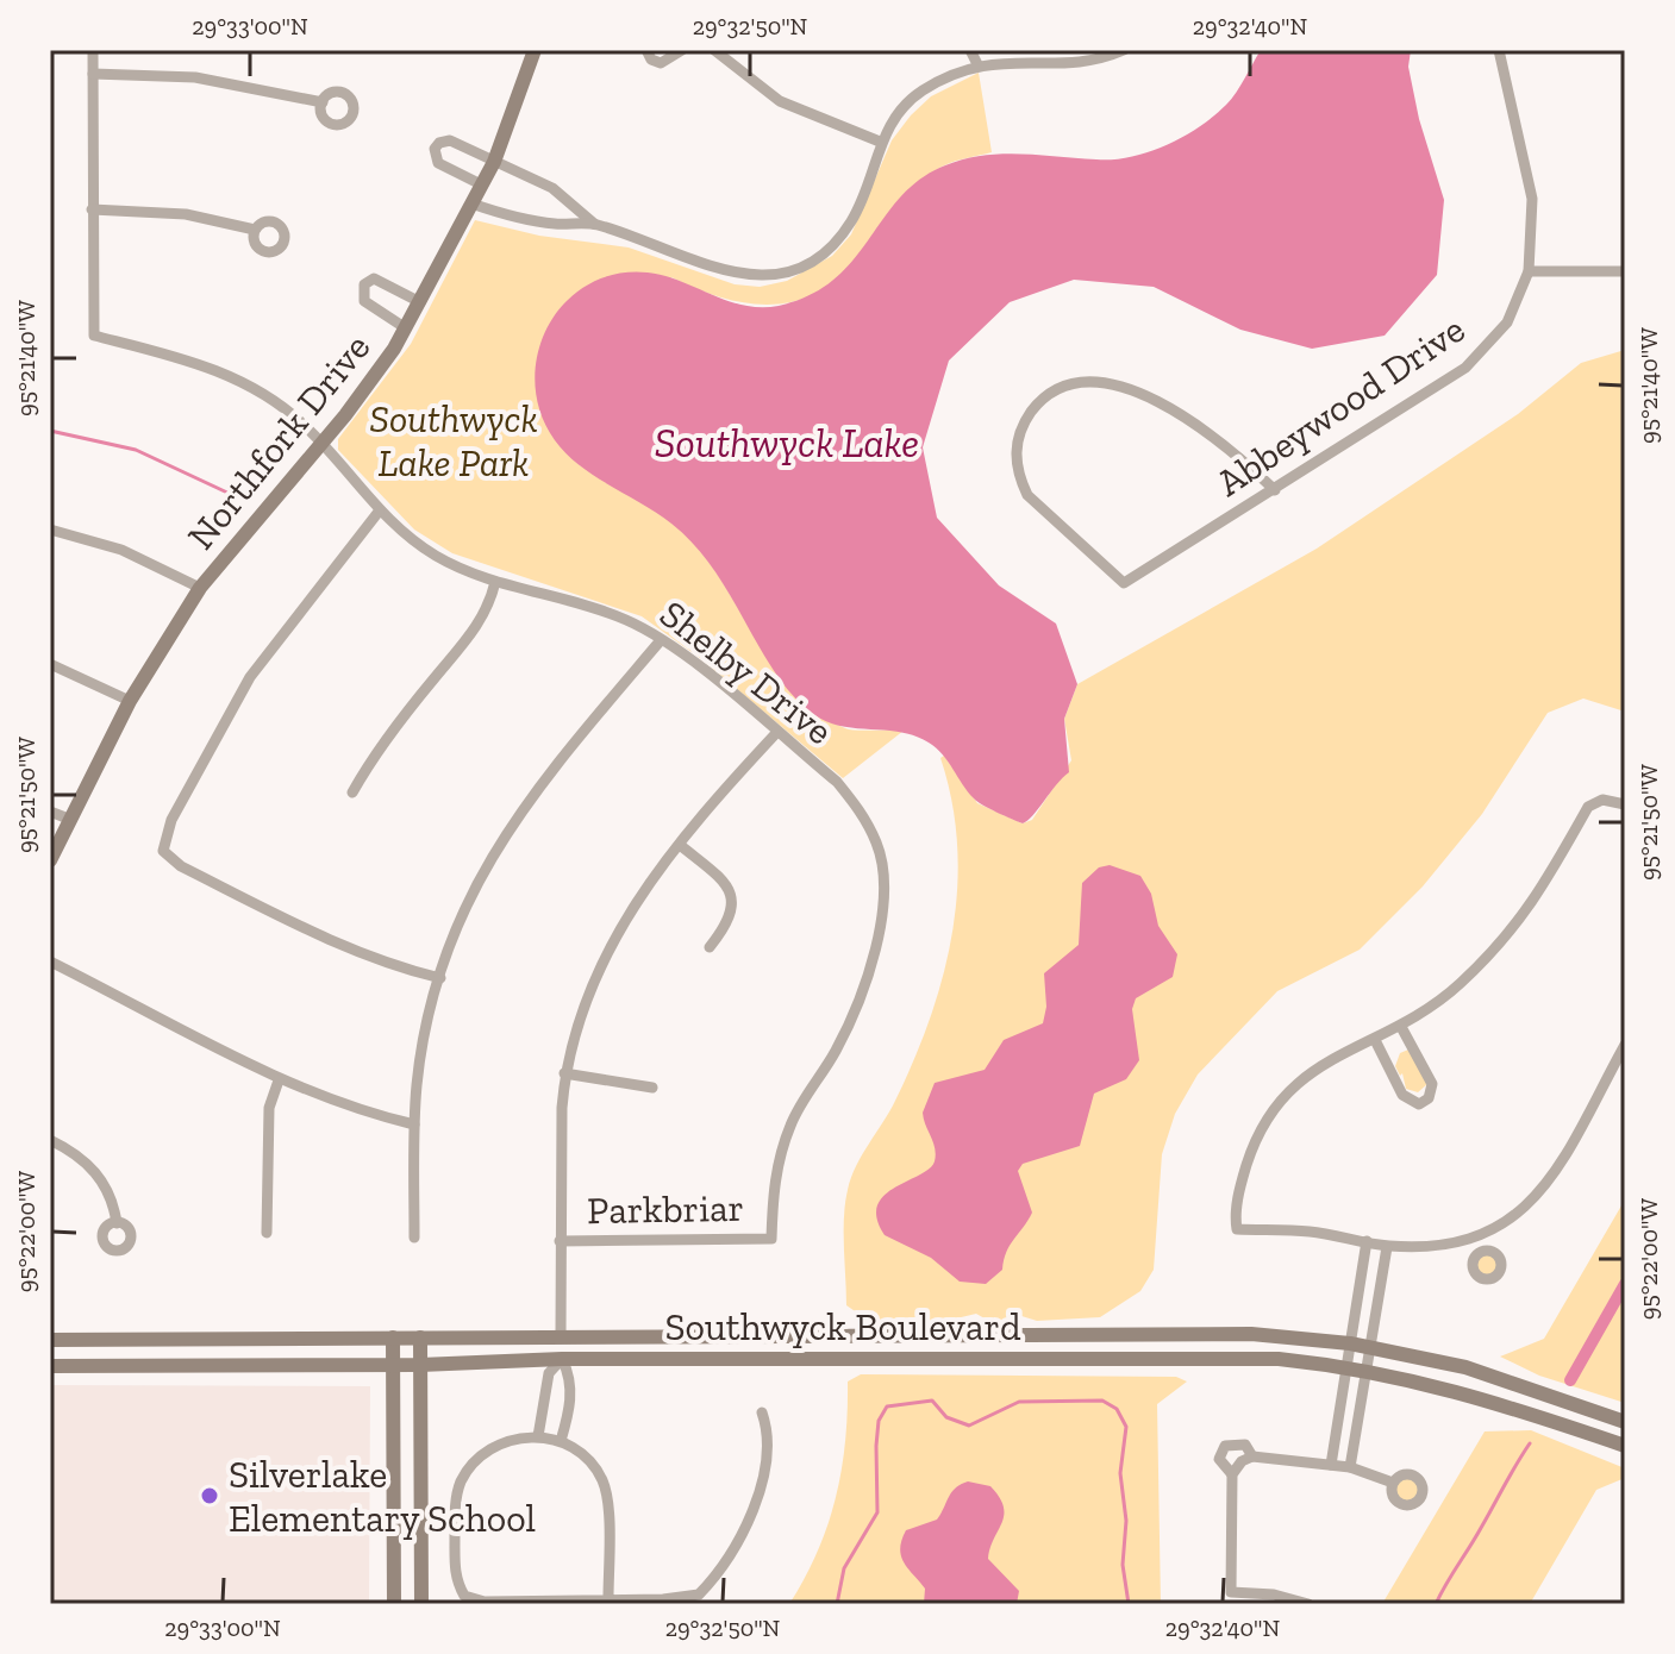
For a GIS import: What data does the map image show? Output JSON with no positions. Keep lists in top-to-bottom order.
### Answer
{
  "streets": {
    "street": [
      "Abbeywood Drive",
      "Northfork Drive",
      "Shelby Drive",
      "Parkbriar",
      "Southwyck Boulevard"
    ]
  },
  "crossings": [
    ["Northfork Drive", "Shelby Drive"],
    ["Shelby Drive", "Parkbriar"]
  ],
  "water": ["Southwyck Lake"],
  "parks": ["Southwyck Lake Park"],
  "places": ["Silverlake Elementary School"],
  "coordinates": [
    "29°33'00\"N",
    "29°32'50\"N",
    "29°32'40\"N",
    "95°21'40\"W",
    "95°21'50\"W",
    "95°22'00\"W"
  ]
}
